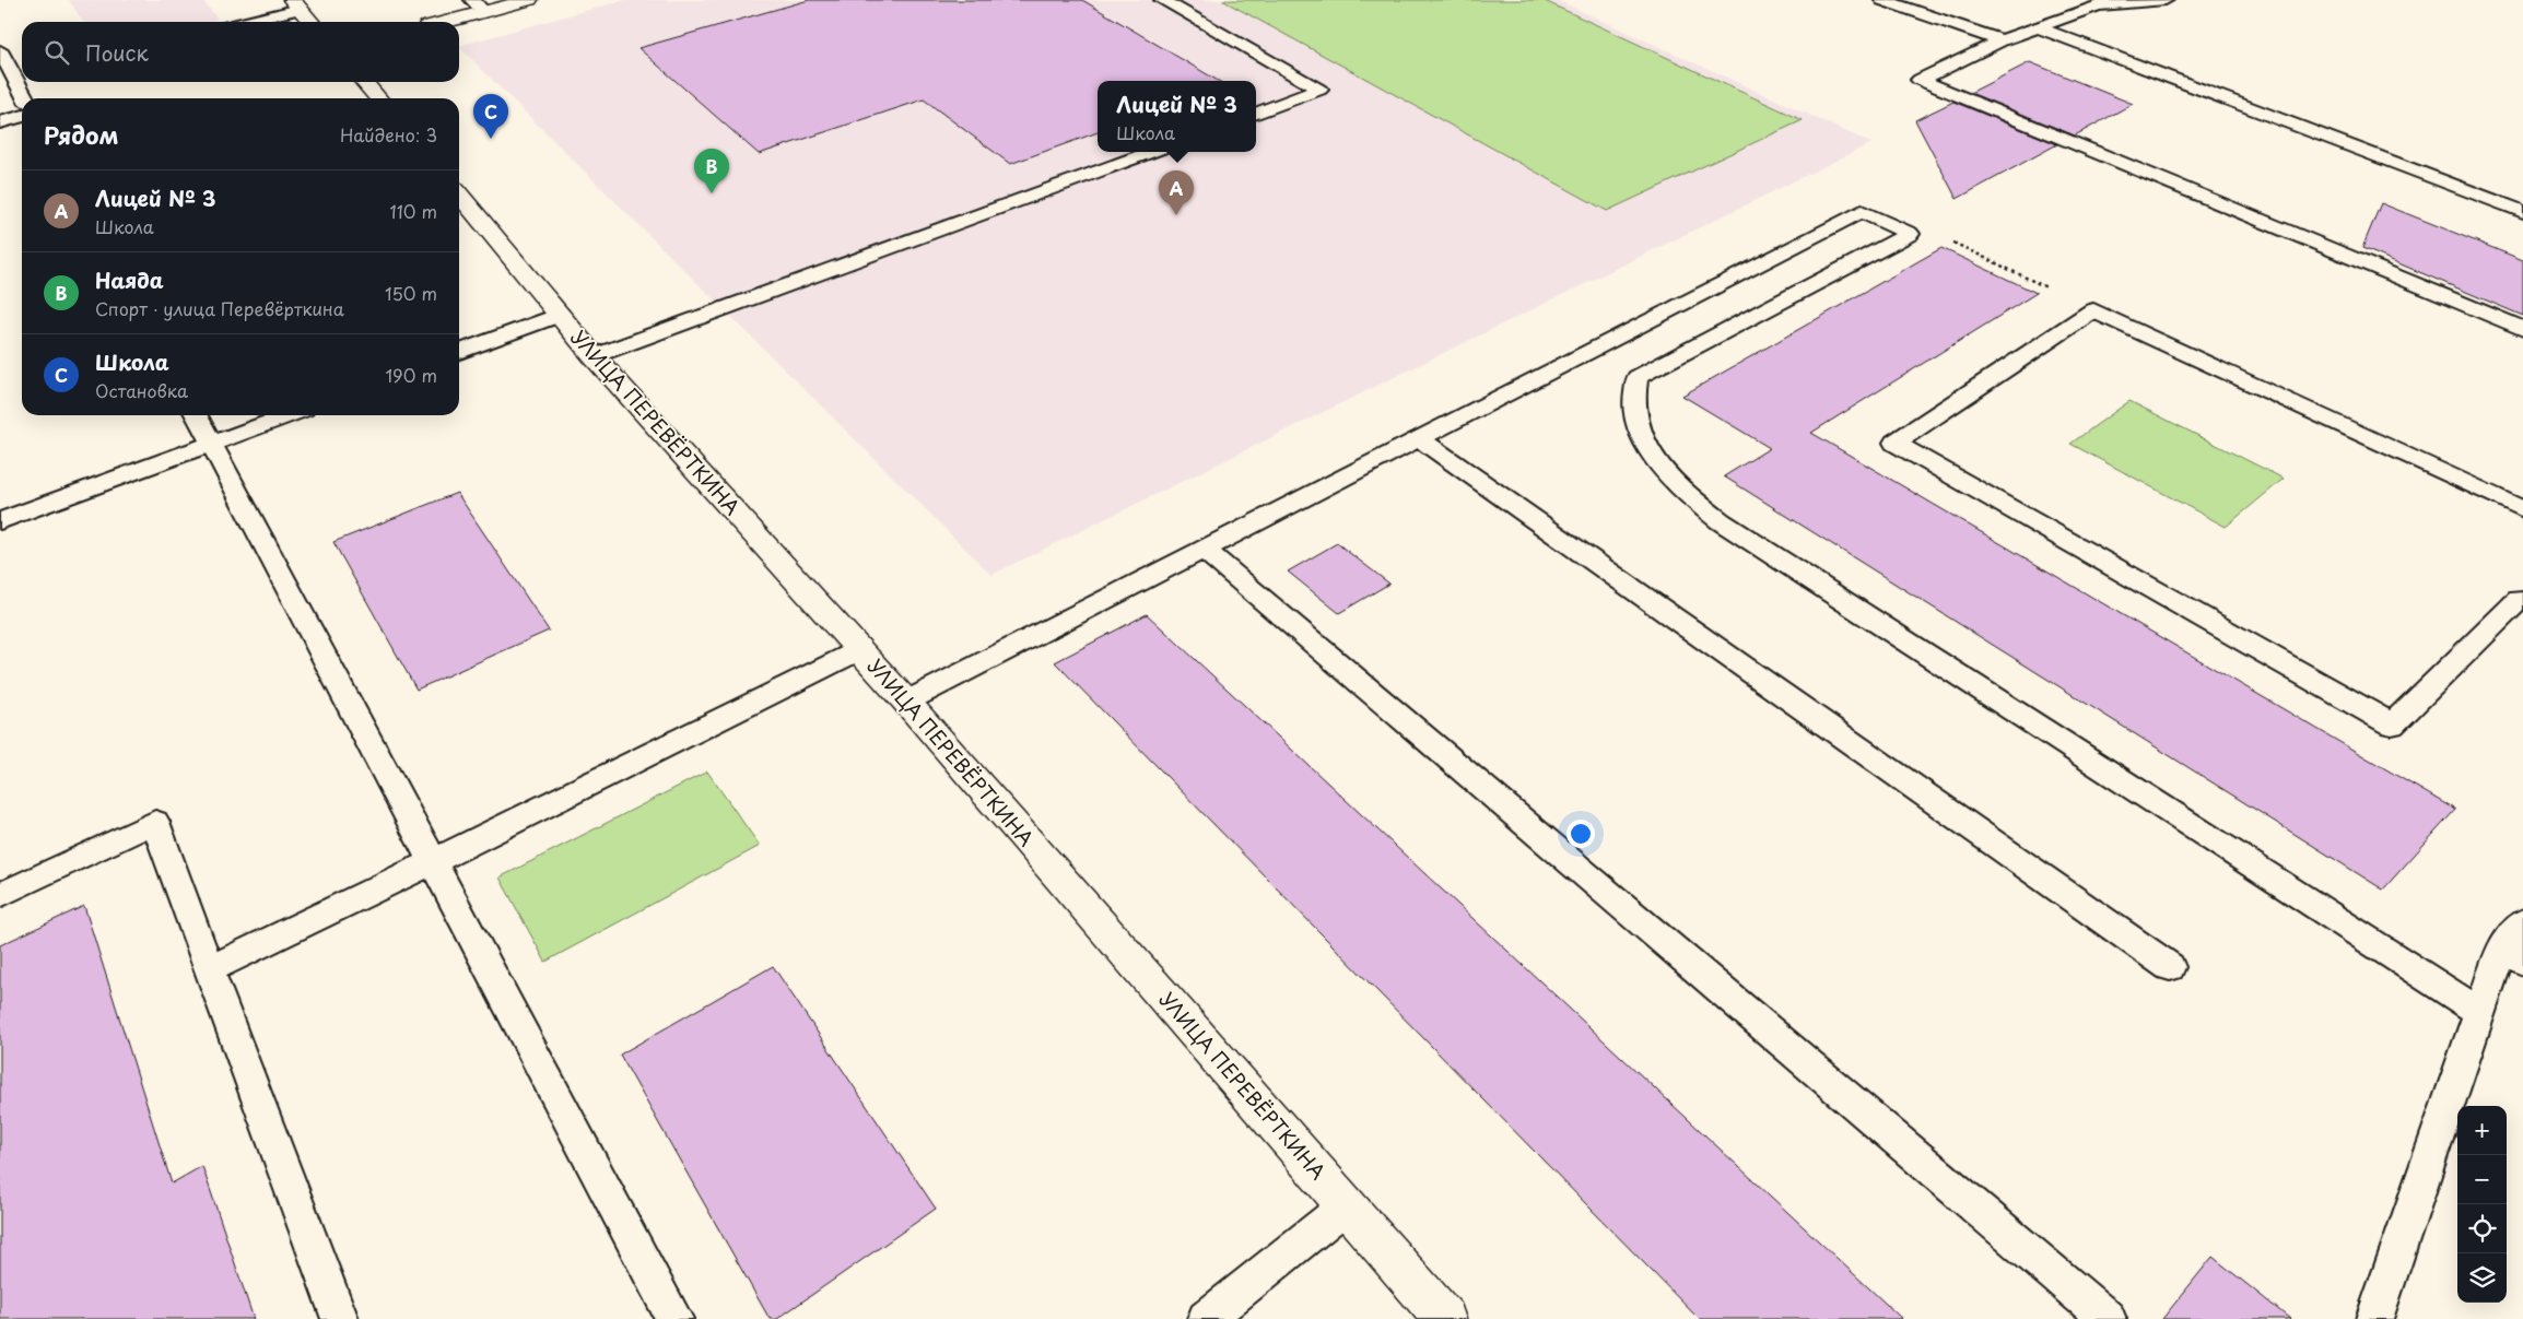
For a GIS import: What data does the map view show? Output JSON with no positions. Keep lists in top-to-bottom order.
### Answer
{
  "streets": {
    "street": ["УЛИЦА ПЕРЕВЁРТКИНА"]
  },
  "page": {
    "search": "Поиск",
    "popup": ["Лицей № 3", "Школа"],
    "pins": ["C", "B", "A"],
    "heading": ["Рядом", "Найдено: 3"],
    "list": [
      {
        "mark": "A",
        "name": "Лицей № 3",
        "note": "Школа",
        "value": "110 m"
      },
      {
        "mark": "B",
        "name": "Наяда",
        "note": "Спорт · улица Перевёрткина",
        "value": "150 m"
      },
      {
        "mark": "C",
        "name": "Школа",
        "note": "Остановка",
        "value": "190 m"
      }
    ],
    "map_buttons": ["+", "−"]
  }
}
